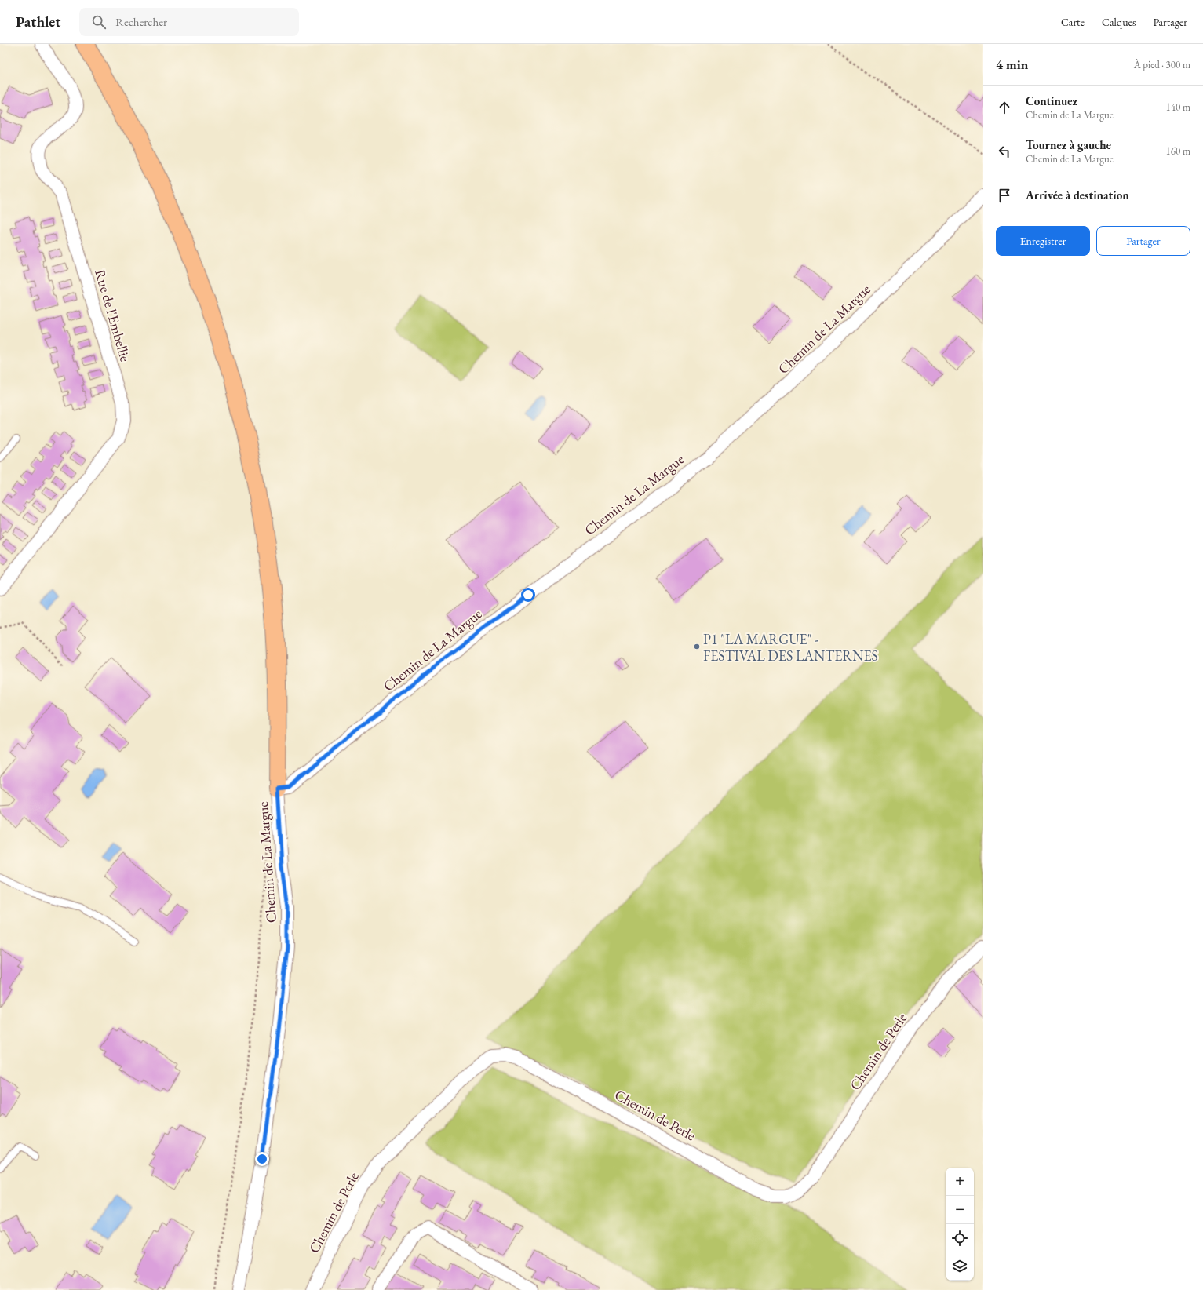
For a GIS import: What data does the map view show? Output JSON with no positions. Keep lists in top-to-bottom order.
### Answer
{
  "streets": {
    "street": ["Rue de l'Embellie", "Chemin de La Margue", "Chemin de Perle"]
  },
  "places": ["P1 \"LA MARGUE\" - FESTIVAL DES LANTERNES"],
  "page": {
    "header": "Pathlet",
    "search": "Rechercher",
    "nav": ["Carte", "Calques", "Partager"],
    "heading": ["4 min", "À pied · 300 m"],
    "list": [
      ["Continuez", "Chemin de La Margue", "140 m"],
      ["Tournez à gauche", "Chemin de La Margue", "160 m"],
      "Arrivée à destination"
    ],
    "buttons": ["Enregistrer", "Partager"],
    "map_buttons": ["+", "−"]
  }
}
